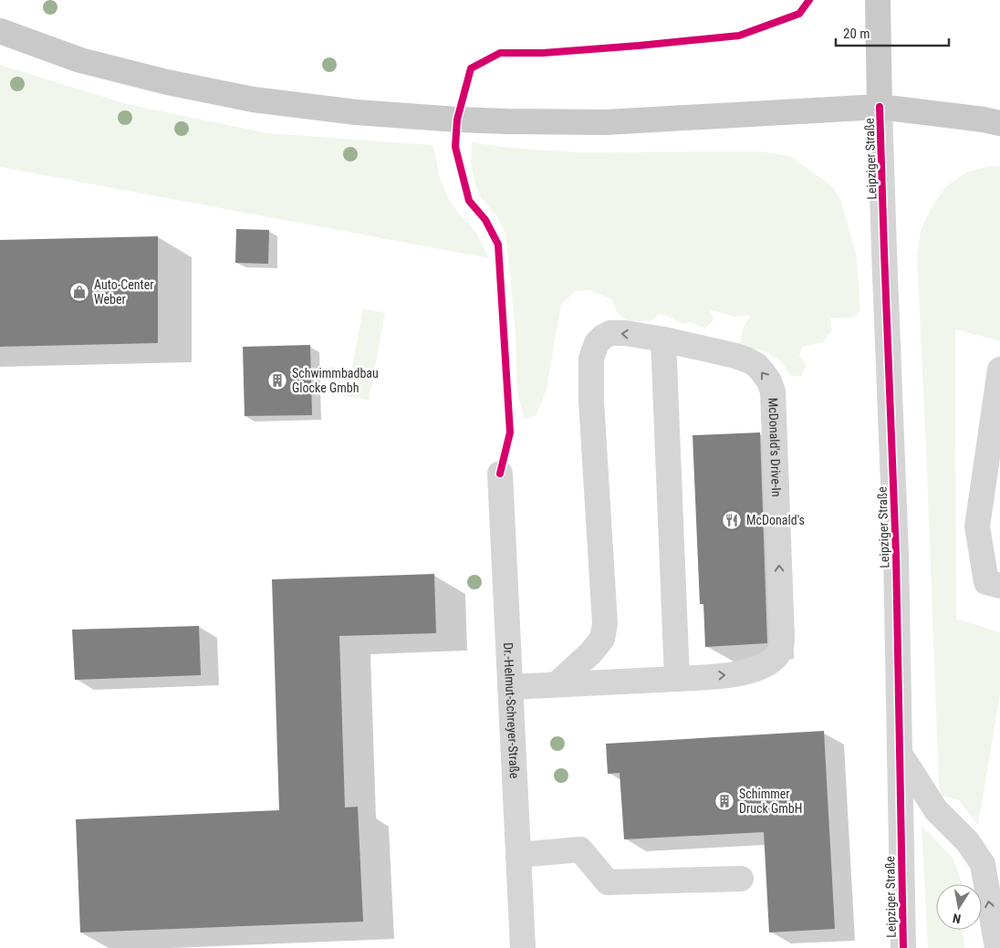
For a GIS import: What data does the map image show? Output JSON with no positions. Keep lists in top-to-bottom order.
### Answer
{
  "streets": {
    "main road": ["Leipziger Straße"],
    "street": ["McDonald's Drive-In", "Dr.-Helmut-Schreyer-Straße"]
  },
  "crossings": [
    ["McDonald's Drive-In", "Dr.-Helmut-Schreyer-Straße"]
  ],
  "places": {
    "shop": ["Auto-Center Weber"],
    "building": ["Schwimmbadbau Glocke Gmbh", "Schimmer Druck GmbH"],
    "restaurant": ["McDonald's"]
  },
  "scale_bar": "20 m",
  "north": "bottom"
}
